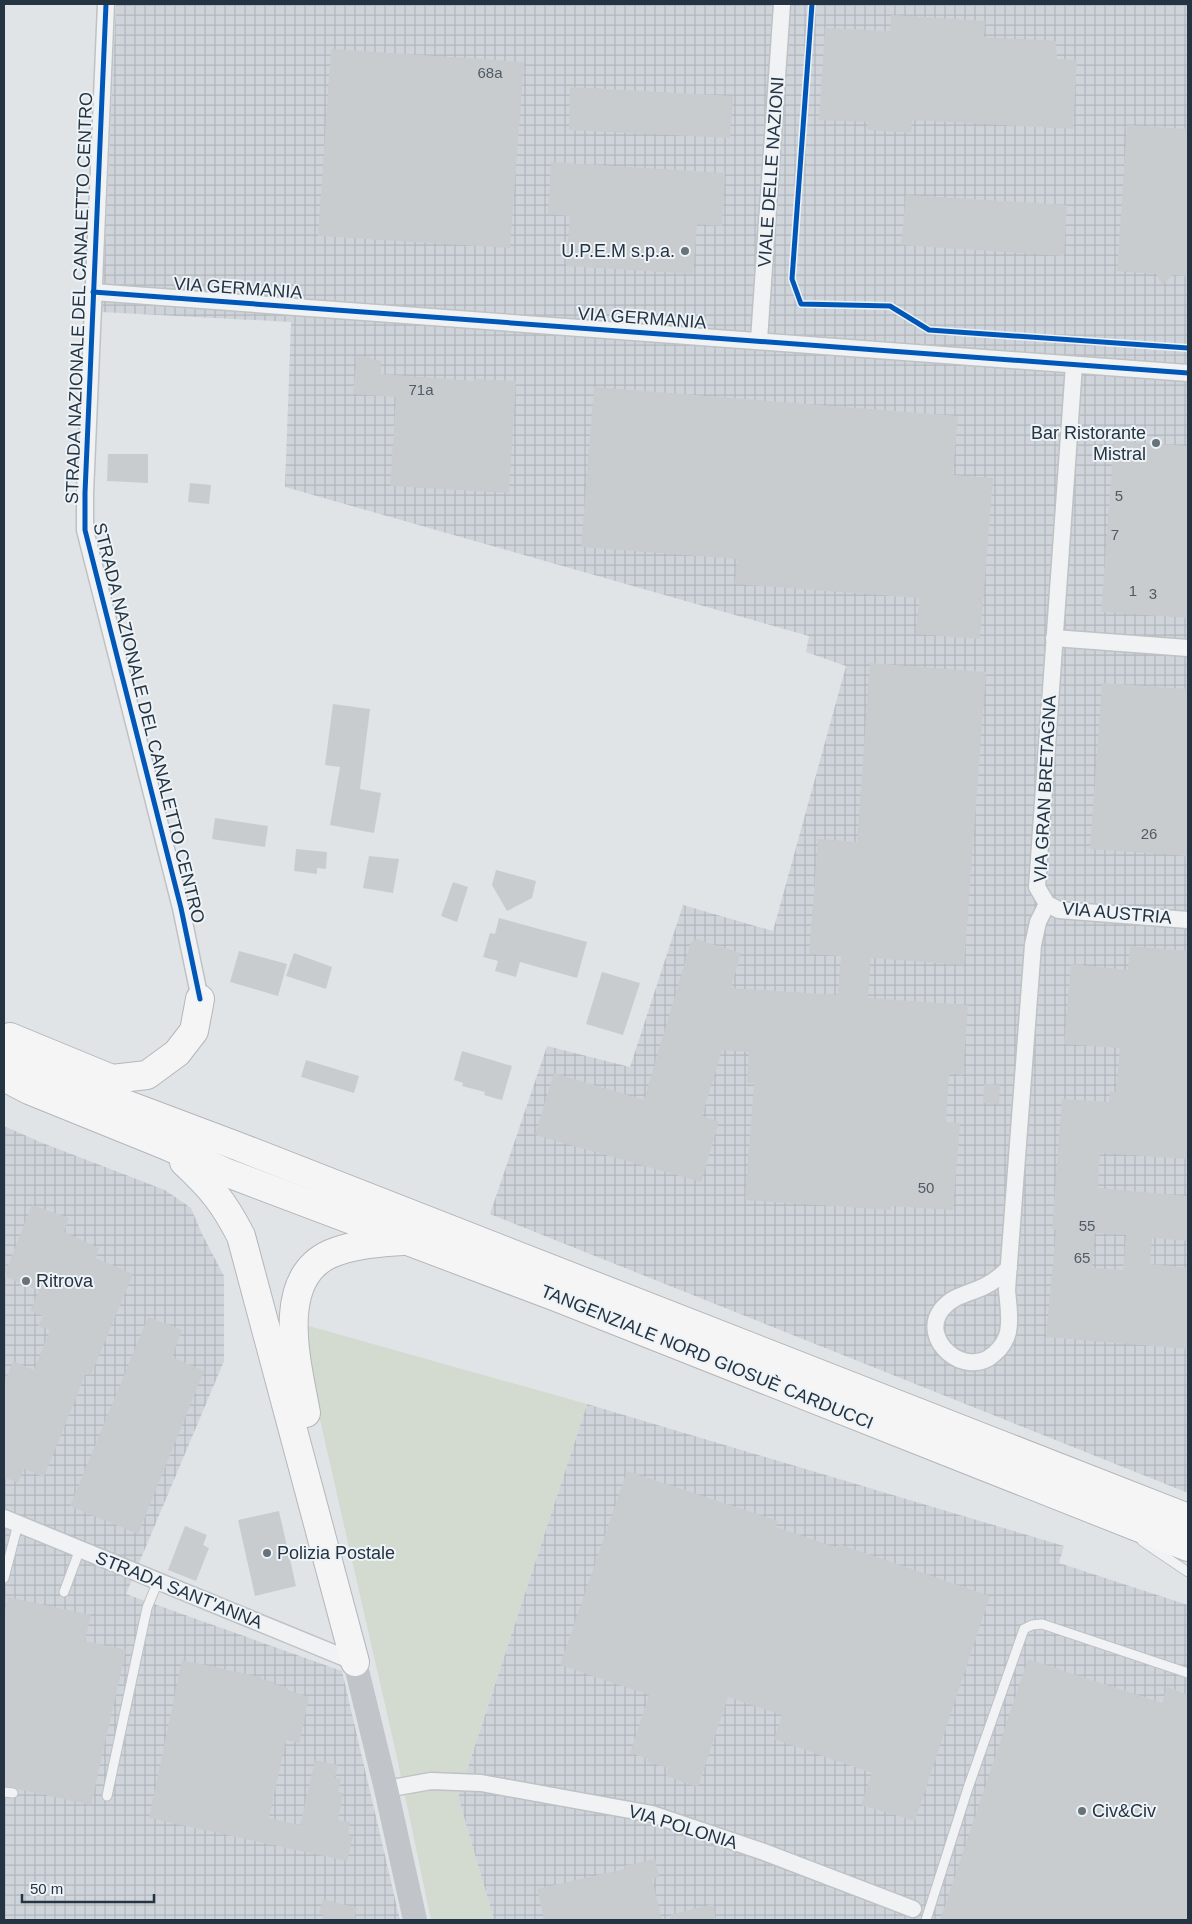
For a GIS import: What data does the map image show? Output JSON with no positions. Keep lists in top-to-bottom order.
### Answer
{
  "streets": {
    "highway": ["TANGENZIALE NORD GIOSUÈ CARDUCCI"],
    "street": [
      "VIALE DELLE NAZIONI",
      "VIA GERMANIA",
      "STRADA NAZIONALE DEL CANALETTO CENTRO",
      "VIA GRAN BRETAGNA",
      "VIA AUSTRIA",
      "STRADA SANT'ANNA",
      "VIA POLONIA"
    ]
  },
  "crossings": [
    ["VIALE DELLE NAZIONI", "VIA GERMANIA"],
    ["VIA GERMANIA", "STRADA NAZIONALE DEL CANALETTO CENTRO"],
    ["VIA GERMANIA", "VIA GRAN BRETAGNA"],
    ["VIA GRAN BRETAGNA", "VIA AUSTRIA"]
  ],
  "places": [
    "U.P.E.M s.p.a.",
    "Bar Ristorante Mistral",
    "Ritrova",
    "Polizia Postale",
    "Civ&Civ"
  ],
  "house_numbers": [
    "68a",
    "71a",
    "5",
    "7",
    "1",
    "3",
    "26",
    "50",
    "55",
    "65"
  ],
  "scale_bar": "50 m"
}
